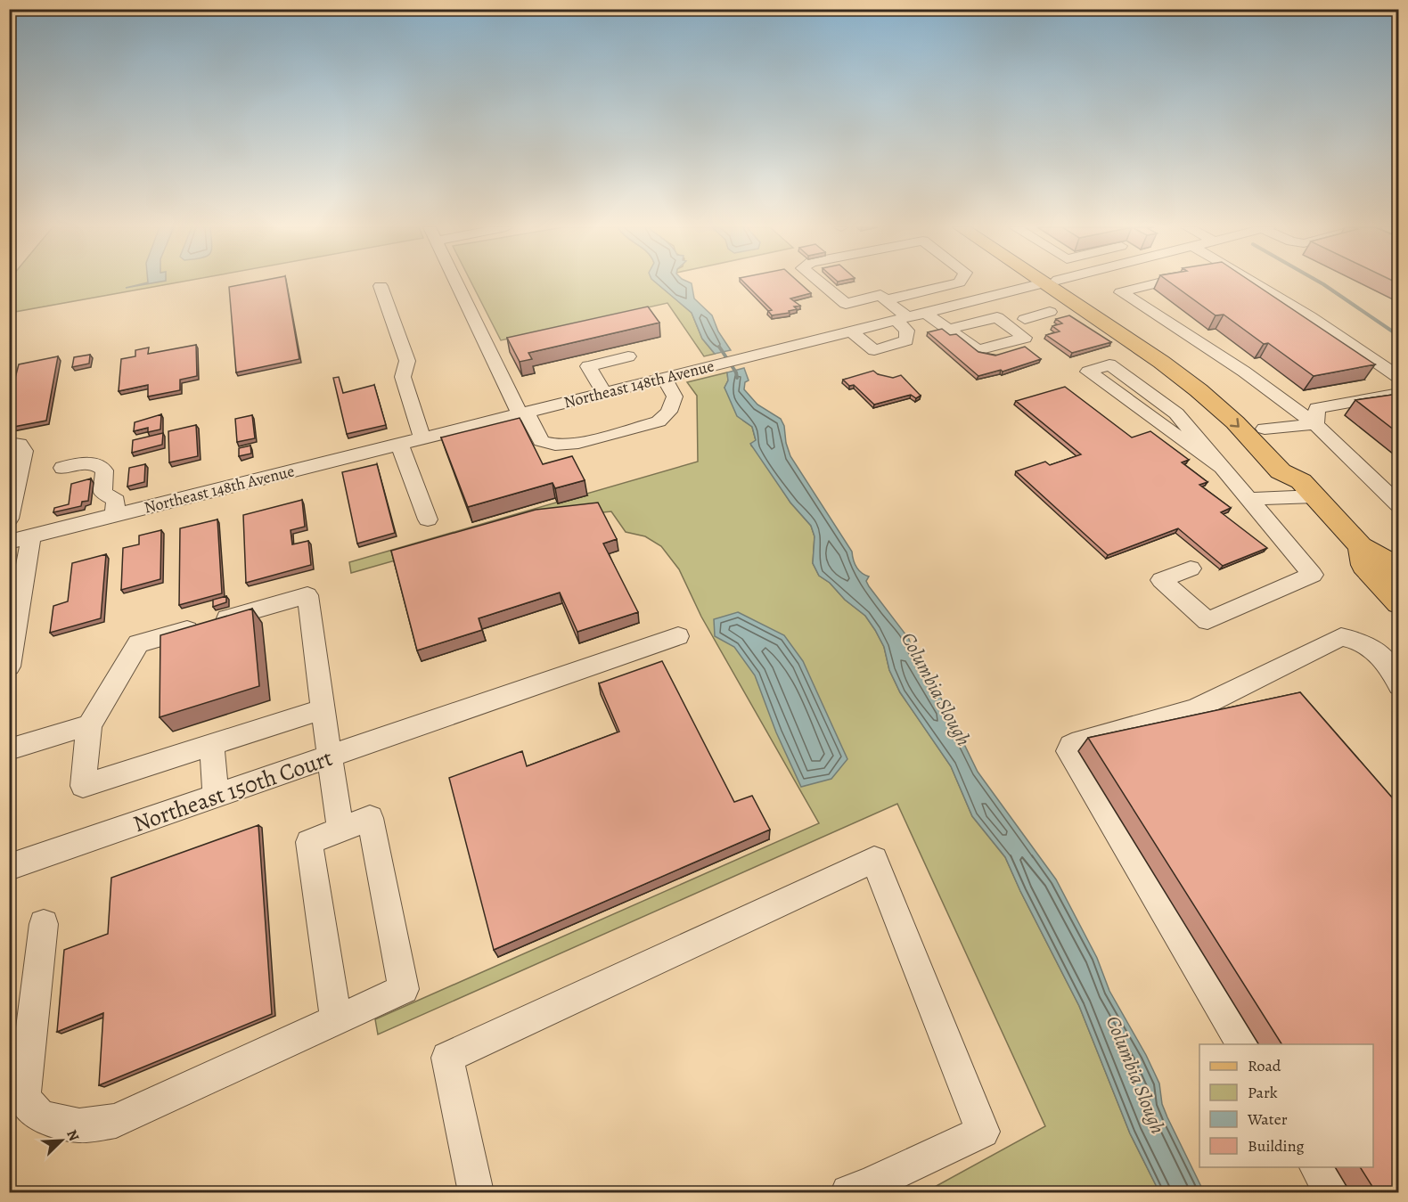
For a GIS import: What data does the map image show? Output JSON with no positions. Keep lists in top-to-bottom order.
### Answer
{
  "streets": {
    "street": ["Northeast 148th Avenue", "Northeast 150th Court"]
  },
  "water": ["Columbia Slough"],
  "legend": [
    "Road",
    "Park",
    "Water",
    "Building"
  ],
  "north": "top right"
}
